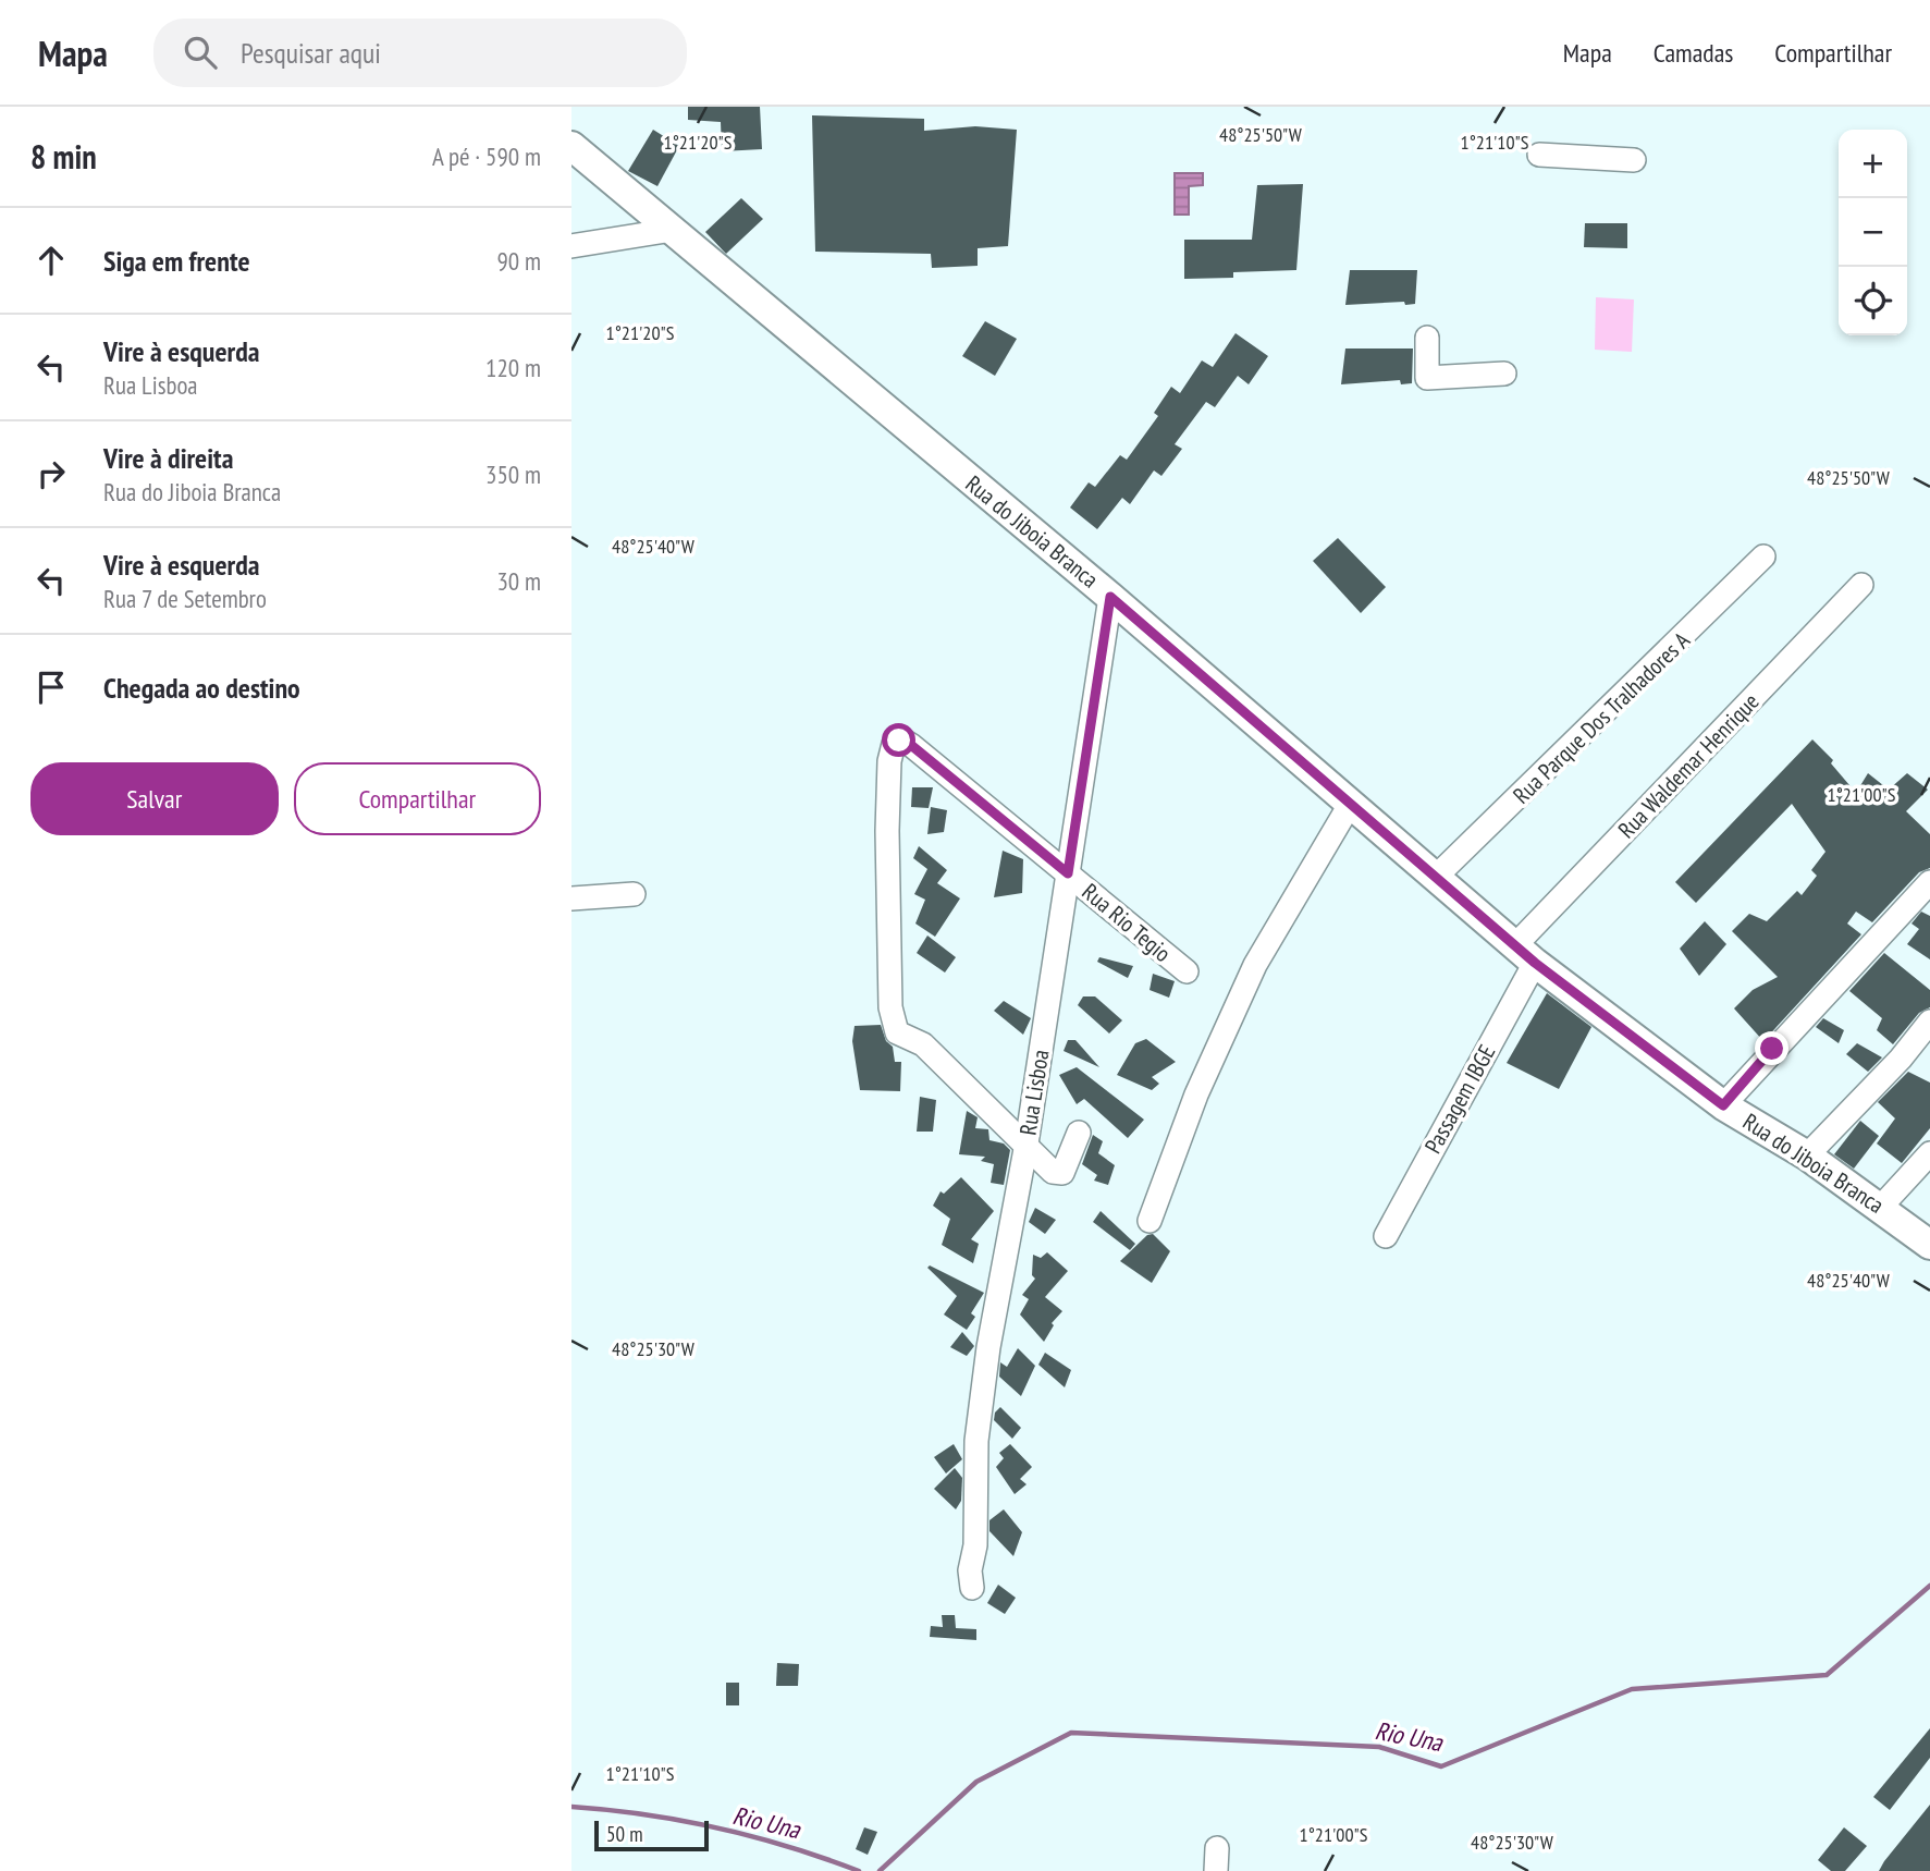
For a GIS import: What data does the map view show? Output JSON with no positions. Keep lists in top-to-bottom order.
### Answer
{
  "streets": {
    "main road": ["Rua do Jiboia Branca"],
    "street": [
      "Rua Parque Dos Tralhadores A",
      "Rua Waldemar Henrique",
      "Rua Rio Tegio",
      "Rua Lisboa",
      "Passagem IBGE"
    ]
  },
  "crossings": [
    ["Rua do Jiboia Branca", "Rua Parque Dos Tralhadores A"],
    ["Rua do Jiboia Branca", "Rua Waldemar Henrique"],
    ["Rua do Jiboia Branca", "Rua Lisboa"],
    ["Rua do Jiboia Branca", "Passagem IBGE"],
    ["Rua Waldemar Henrique", "Passagem IBGE"],
    ["Rua Rio Tegio", "Rua Lisboa"]
  ],
  "water": ["Rio Una"],
  "scale_bar": "50 m",
  "page": {
    "header": "Mapa",
    "search": "Pesquisar aqui",
    "nav": ["Mapa", "Camadas", "Compartilhar"],
    "heading": ["8 min", "A pé · 590 m"],
    "map_buttons": ["+", "−"],
    "list": [
      ["Siga em frente", "90 m"],
      ["Vire à esquerda", "Rua Lisboa", "120 m"],
      ["Vire à direita", "Rua do Jiboia Branca", "350 m"],
      ["Vire à esquerda", "Rua 7 de Setembro", "30 m"],
      "Chegada ao destino"
    ],
    "buttons": ["Salvar", "Compartilhar"],
    "scale": "50 m"
  },
  "coordinates": [
    "48°25'50\"W",
    "1°21'20\"S",
    "1°21'10\"S",
    "48°25'40\"W",
    "1°21'00\"S",
    "48°25'30\"W"
  ]
}
